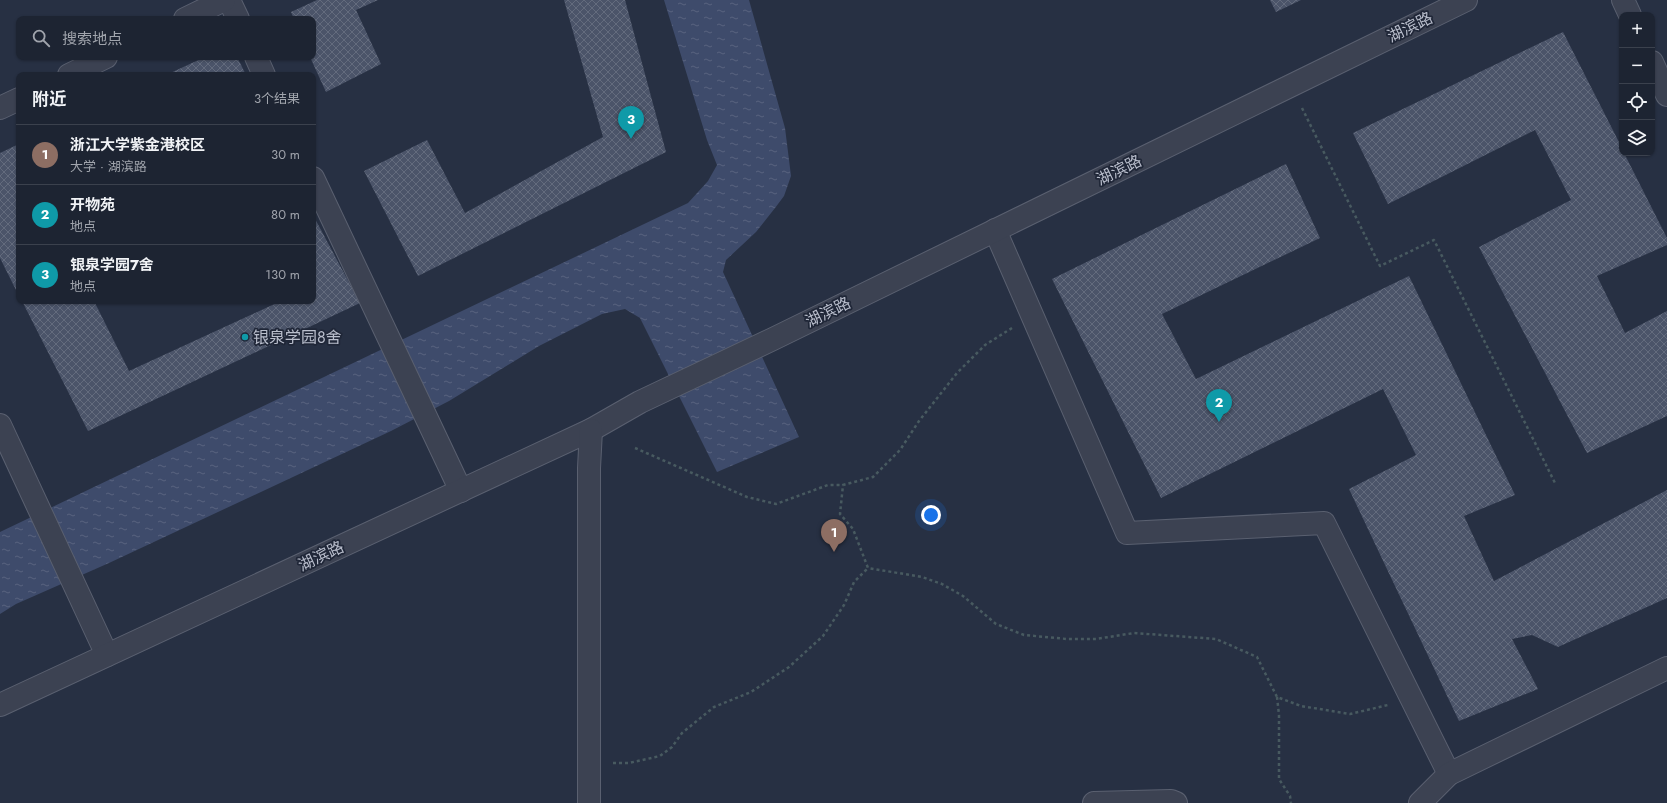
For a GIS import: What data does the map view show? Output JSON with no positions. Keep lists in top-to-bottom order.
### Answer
{
  "streets": {
    "street": ["湖滨路"]
  },
  "places": ["银泉学园8舍"],
  "page": {
    "map_buttons": ["+", "−"],
    "search": "搜索地点",
    "heading": ["附近", "3个结果"],
    "pins": ["3", "2", "1"],
    "list": [
      {
        "mark": "1",
        "name": "浙江大学紫金港校区",
        "note": "大学 · 湖滨路",
        "value": "30 m"
      },
      {
        "mark": "2",
        "name": "开物苑",
        "note": "地点",
        "value": "80 m"
      },
      {
        "mark": "3",
        "name": "银泉学园7舍",
        "note": "地点",
        "value": "130 m"
      }
    ]
  }
}
